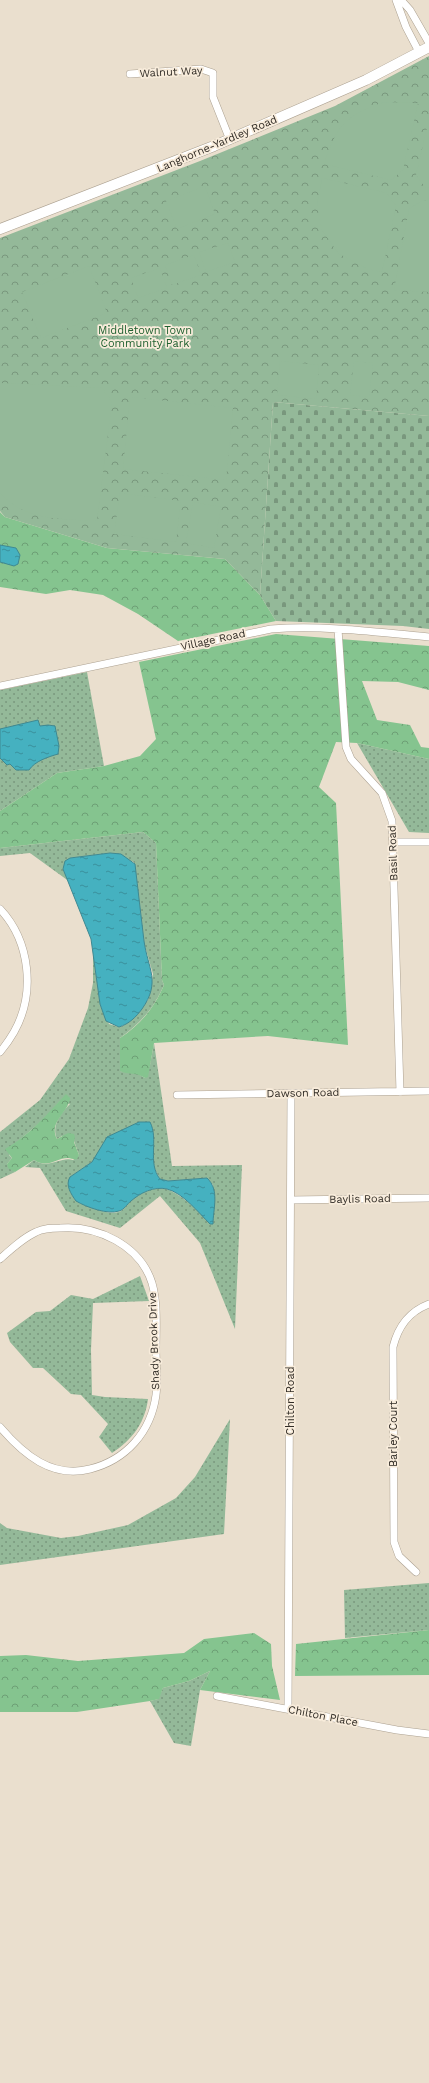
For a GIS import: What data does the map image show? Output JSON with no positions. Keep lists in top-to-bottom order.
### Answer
{
  "streets": {
    "main road": ["Langhorne-Yardley Road"],
    "street": [
      "Walnut Way",
      "Village Road",
      "Basil Road",
      "Dawson Road",
      "Baylis Road",
      "Shady Brook Drive",
      "Chilton Road",
      "Barley Court",
      "Chilton Place"
    ]
  },
  "crossings": [
    ["Walnut Way", "Langhorne-Yardley Road"],
    ["Village Road", "Basil Road"],
    ["Basil Road", "Dawson Road"],
    ["Dawson Road", "Chilton Road"],
    ["Baylis Road", "Chilton Road"],
    ["Chilton Road", "Chilton Place"]
  ],
  "parks": ["Middletown Town Community Park"]
}
